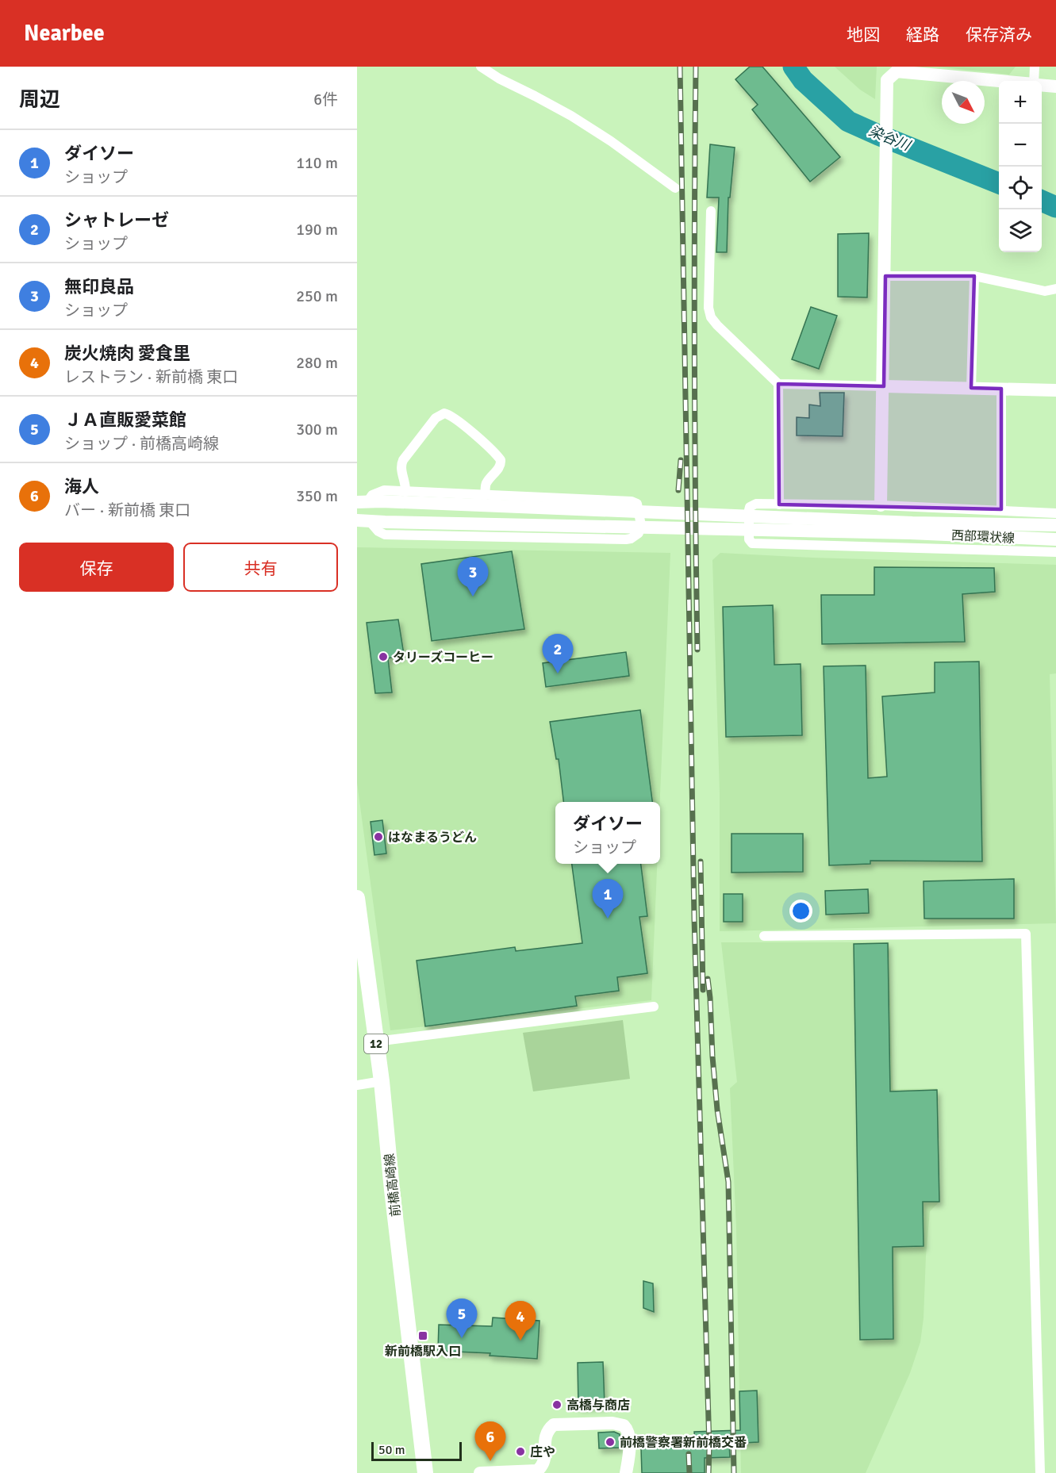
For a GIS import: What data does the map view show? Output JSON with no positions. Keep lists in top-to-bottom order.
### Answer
{
  "streets": {
    "main road": ["12", "前橋高崎線"],
    "street": ["西部環状線"]
  },
  "water": ["染谷川"],
  "places": {
    "other": [
      "タリーズコーヒー",
      "はなまるうどん",
      "高橋与商店",
      "前橋警察署新前橋交番",
      "庄や"
    ],
    "transit": ["新前橋駅入口"]
  },
  "scale_bar": "50 m",
  "north": "bottom right",
  "page": {
    "header": "Nearbee",
    "nav": ["地図", "経路", "保存済み"],
    "heading": ["周辺", "6件"],
    "map_buttons": ["+", "−"],
    "list": [
      {
        "mark": "1",
        "name": "ダイソー",
        "note": "ショップ",
        "value": "110 m"
      },
      {
        "mark": "2",
        "name": "シャトレーゼ",
        "note": "ショップ",
        "value": "190 m"
      },
      {
        "mark": "3",
        "name": "無印良品",
        "note": "ショップ",
        "value": "250 m"
      },
      {
        "mark": "4",
        "name": "炭火焼肉 愛食里",
        "note": "レストラン · 新前橋 東口",
        "value": "280 m"
      },
      {
        "mark": "5",
        "name": "ＪＡ直販愛菜館",
        "note": "ショップ · 前橋高崎線",
        "value": "300 m"
      },
      {
        "mark": "6",
        "name": "海人",
        "note": "バー · 新前橋 東口",
        "value": "350 m"
      }
    ],
    "buttons": ["保存", "共有"],
    "pins": [
      "3",
      "2",
      "1",
      "5",
      "4",
      "6"
    ],
    "popup": ["ダイソー", "ショップ"],
    "scale": "50 m"
  }
}
